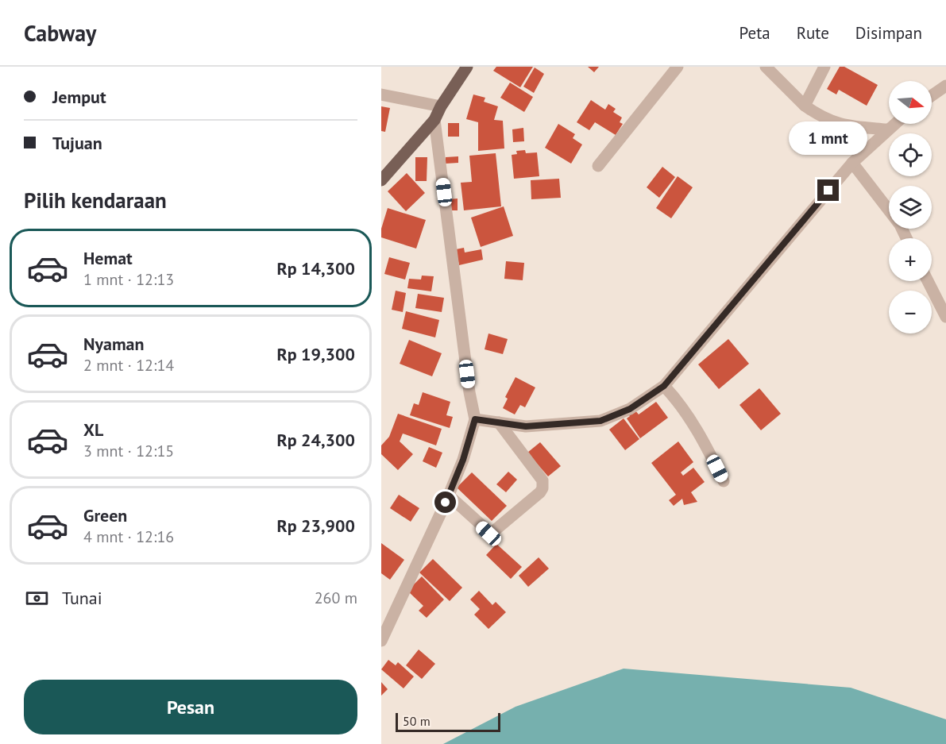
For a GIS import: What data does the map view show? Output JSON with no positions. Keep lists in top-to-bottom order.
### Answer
{
  "scale_bar": "50 m",
  "north": "right",
  "page": {
    "header": "Cabway",
    "nav": ["Peta", "Rute", "Disimpan"],
    "banner": ["Jemput", "Tujuan"],
    "map_buttons": ["+", "−"],
    "bubble": "1 mnt",
    "heading": "Pilih kendaraan",
    "list": [
      {
        "name": "Hemat",
        "note": "1 mnt · 12:13",
        "value": "Rp 14,300"
      },
      {
        "name": "Nyaman",
        "note": "2 mnt · 12:14",
        "value": "Rp 19,300"
      },
      {
        "name": "XL",
        "note": "3 mnt · 12:15",
        "value": "Rp 24,300"
      },
      {
        "name": "Green",
        "note": "4 mnt · 12:16",
        "value": "Rp 23,900"
      }
    ],
    "pay": ["Tunai", "260 m"],
    "buttons": "Pesan",
    "scale": "50 m"
  }
}
